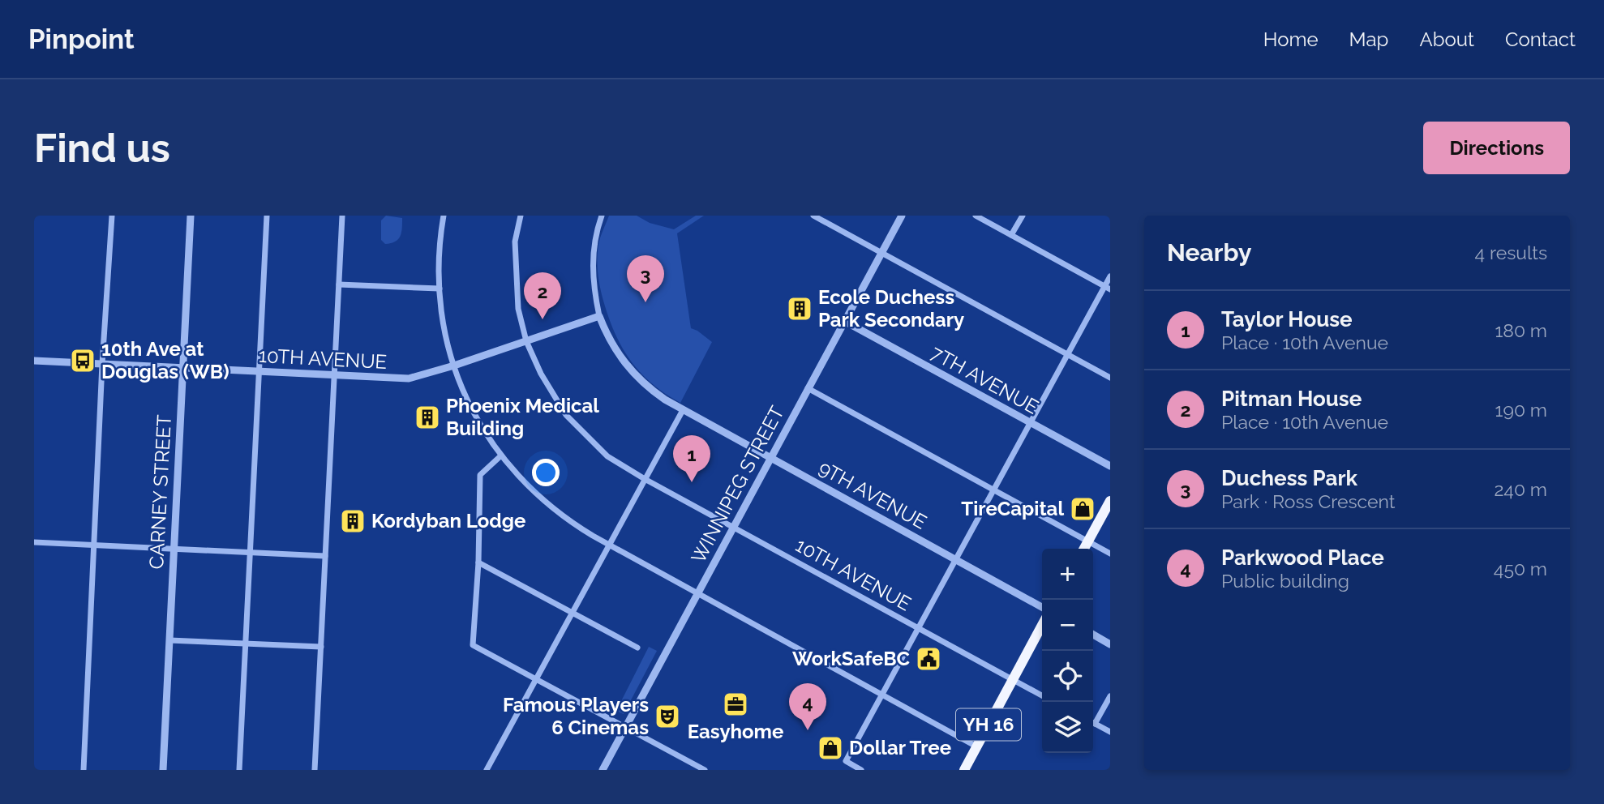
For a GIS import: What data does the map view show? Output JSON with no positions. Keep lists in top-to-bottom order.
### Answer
{
  "streets": {
    "highway": ["YH 16"],
    "street": [
      "10TH AVENUE",
      "7TH AVENUE",
      "WINNIPEG STREET",
      "CARNEY STREET",
      "9TH AVENUE"
    ]
  },
  "crossings": [
    ["10TH AVENUE", "WINNIPEG STREET"],
    ["10TH AVENUE", "CARNEY STREET"],
    ["10TH AVENUE", "9TH AVENUE"],
    ["10TH AVENUE", "YH 16"],
    ["7TH AVENUE", "WINNIPEG STREET"],
    ["WINNIPEG STREET", "9TH AVENUE"]
  ],
  "places": {
    "building": ["Ecole Duchess Park Secondary", "Phoenix Medical Building", "Kordyban Lodge"],
    "bus stop": ["10th Ave at Douglas (WB)"],
    "shop": ["TireCapital", "Dollar Tree"],
    "public building": ["WorkSafeBC"],
    "office": ["Easyhome"],
    "theatre": ["Famous Players 6 Cinemas"]
  },
  "page": {
    "header": "Pinpoint",
    "nav": [
      "Home",
      "Map",
      "About",
      "Contact"
    ],
    "buttons": "Directions",
    "title": "Find us",
    "heading": ["Nearby", "4 results"],
    "pins": [
      "3",
      "2",
      "1",
      "4"
    ],
    "list": [
      {
        "mark": "1",
        "name": "Taylor House",
        "note": "Place · 10th Avenue",
        "value": "180 m"
      },
      {
        "mark": "2",
        "name": "Pitman House",
        "note": "Place · 10th Avenue",
        "value": "190 m"
      },
      {
        "mark": "3",
        "name": "Duchess Park",
        "note": "Park · Ross Crescent",
        "value": "240 m"
      },
      {
        "mark": "4",
        "name": "Parkwood Place",
        "note": "Public building",
        "value": "450 m"
      }
    ],
    "map_buttons": ["+", "−"]
  }
}
